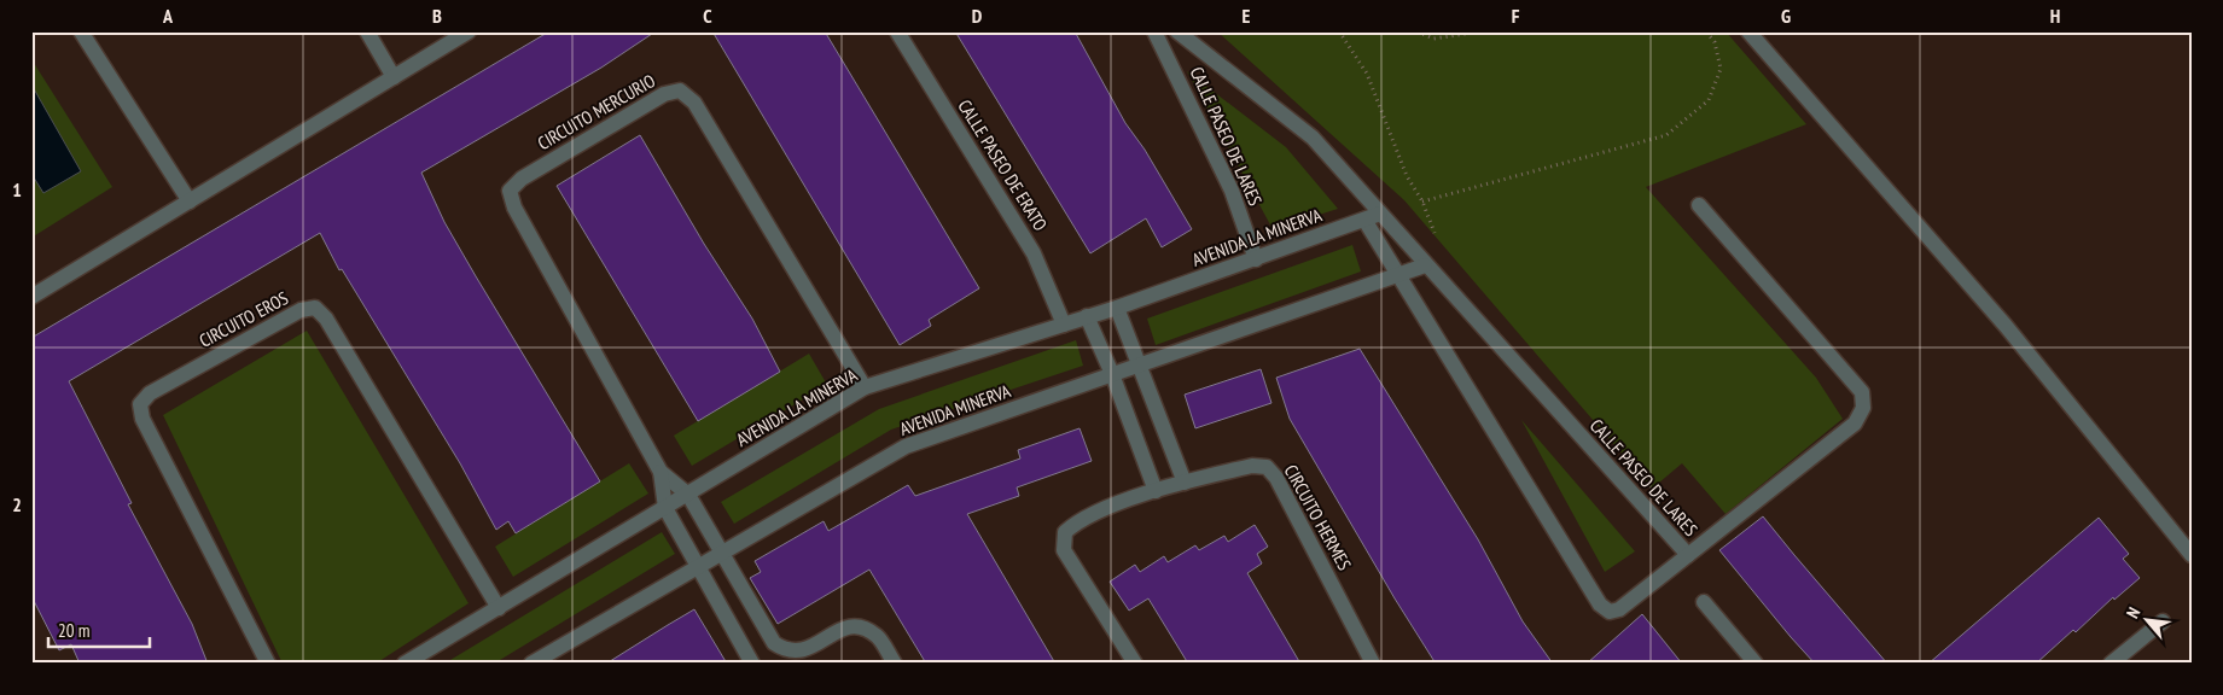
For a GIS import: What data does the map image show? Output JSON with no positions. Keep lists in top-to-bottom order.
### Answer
{
  "streets": {
    "street": [
      "CIRCUITO MERCURIO",
      "CALLE PASEO DE LARES",
      "CALLE PASEO DE ERATO",
      "AVENIDA LA MINERVA",
      "CIRCUITO EROS",
      "AVENIDA MINERVA",
      "CIRCUITO HERMES"
    ]
  },
  "crossings": [
    ["CIRCUITO MERCURIO", "AVENIDA LA MINERVA"],
    ["CIRCUITO MERCURIO", "AVENIDA MINERVA"],
    ["CALLE PASEO DE LARES", "AVENIDA LA MINERVA"],
    ["CALLE PASEO DE LARES", "AVENIDA MINERVA"],
    ["CALLE PASEO DE ERATO", "AVENIDA LA MINERVA"],
    ["AVENIDA LA MINERVA", "CIRCUITO EROS"]
  ],
  "scale_bar": "20 m",
  "north": "top left",
  "grid": {
    "columns": [
      "A",
      "B",
      "C",
      "D",
      "E",
      "F",
      "G",
      "H"
    ],
    "rows": ["1", "2"]
  }
}
